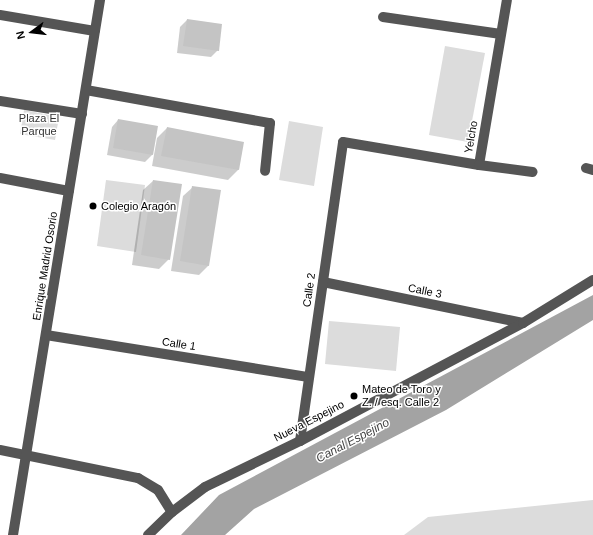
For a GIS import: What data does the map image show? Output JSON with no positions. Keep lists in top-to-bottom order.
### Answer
{
  "streets": {
    "street": [
      "Yelcho",
      "Enrique Madrid Osorio",
      "Calle 2",
      "Calle 3",
      "Calle 1",
      "Nueva Espejino"
    ]
  },
  "crossings": [
    ["Yelcho", "Calle 2"],
    ["Enrique Madrid Osorio", "Calle 1"],
    ["Calle 2", "Calle 3"],
    ["Calle 2", "Calle 1"],
    ["Calle 2", "Nueva Espejino"],
    ["Calle 3", "Nueva Espejino"]
  ],
  "water": ["Canal Espejino"],
  "parks": ["Plaza El Parque"],
  "places": ["Colegio Aragón", "Mateo de Toro y Z. / esq. Calle 2"],
  "north": "left"
}
